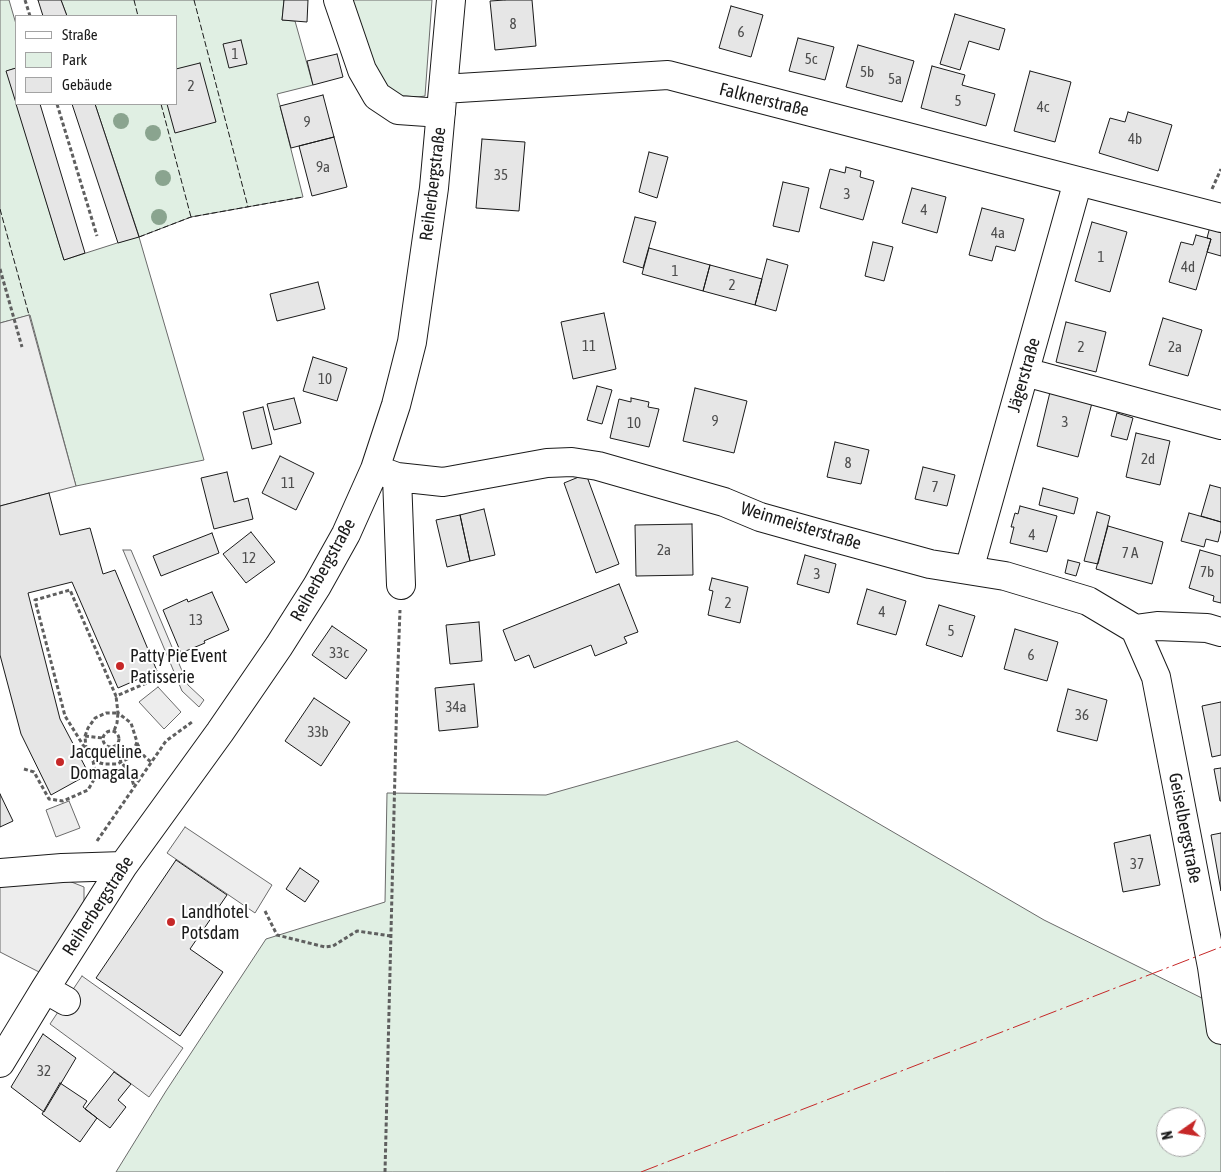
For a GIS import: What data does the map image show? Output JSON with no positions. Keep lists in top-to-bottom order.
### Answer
{
  "streets": {
    "street": [
      "Falknerstraße",
      "Reiherbergstraße",
      "Jägerstraße",
      "Weinmeisterstraße",
      "Geiselbergstraße"
    ]
  },
  "crossings": [
    ["Falknerstraße", "Reiherbergstraße"],
    ["Falknerstraße", "Jägerstraße"],
    ["Reiherbergstraße", "Weinmeisterstraße"],
    ["Jägerstraße", "Weinmeisterstraße"],
    ["Weinmeisterstraße", "Geiselbergstraße"]
  ],
  "places": ["Patty Pie Event Patisserie", "Jacqueline Domagala", "Landhotel Potsdam"],
  "house_numbers": [
    "8",
    "6",
    "1",
    "5c",
    "5b",
    "5a",
    "2",
    "5",
    "4c",
    "9",
    "4b",
    "9a",
    "35",
    "3",
    "4",
    "4a",
    "1",
    "4d",
    "1",
    "2",
    "11",
    "2",
    "2a",
    "10",
    "9",
    "3",
    "10",
    "2d",
    "8",
    "11",
    "7",
    "4",
    "2a",
    "7 A",
    "12",
    "7b",
    "3",
    "2",
    "4",
    "13",
    "5",
    "33c",
    "6",
    "34a",
    "36",
    "33b",
    "37",
    "32"
  ],
  "legend": ["Straße", "Park", "Gebäude"],
  "north": "left"
}
